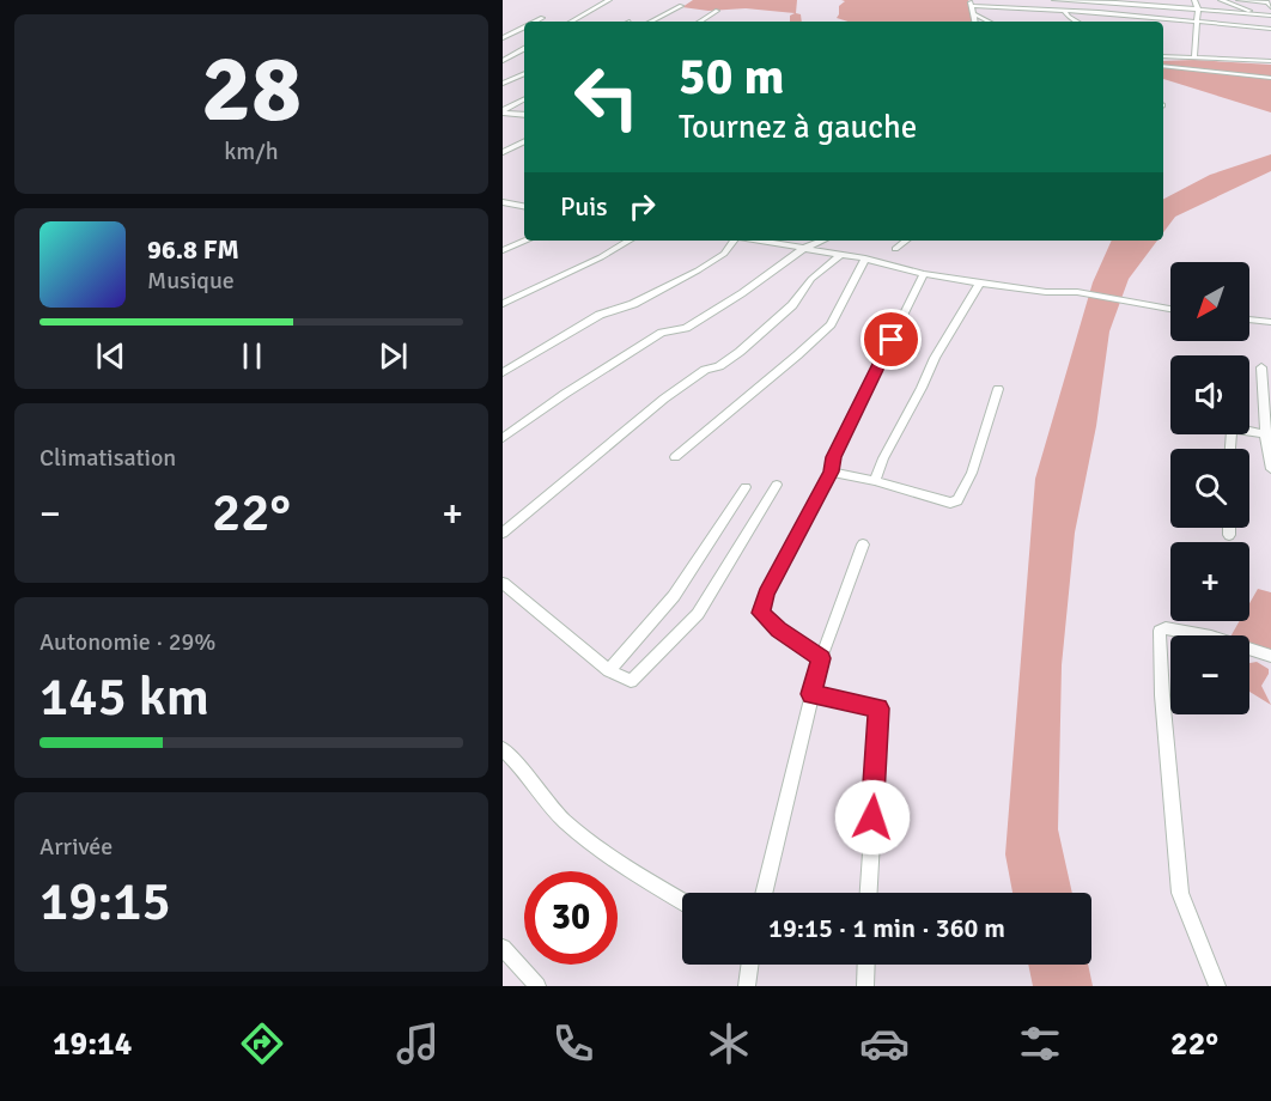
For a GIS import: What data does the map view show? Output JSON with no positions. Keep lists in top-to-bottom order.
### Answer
{
  "north": "bottom left",
  "page": {
    "tile": [
      ["28", "km/h"],
      "Climatisation",
      ["Autonomie · 29%", "145 km"],
      ["Arrivée", "19:15"]
    ],
    "turn": ["50 m", "Tournez à gauche"],
    "then": "Puis",
    "song": ["96.8 FM", "Musique"],
    "map_buttons": ["+", "−"],
    "heat": ["−", "22°", "+"],
    "limit": "30",
    "trip": "19:15 · 1 min · 360 m",
    "tabs": ["19:14", "22°"]
  }
}
